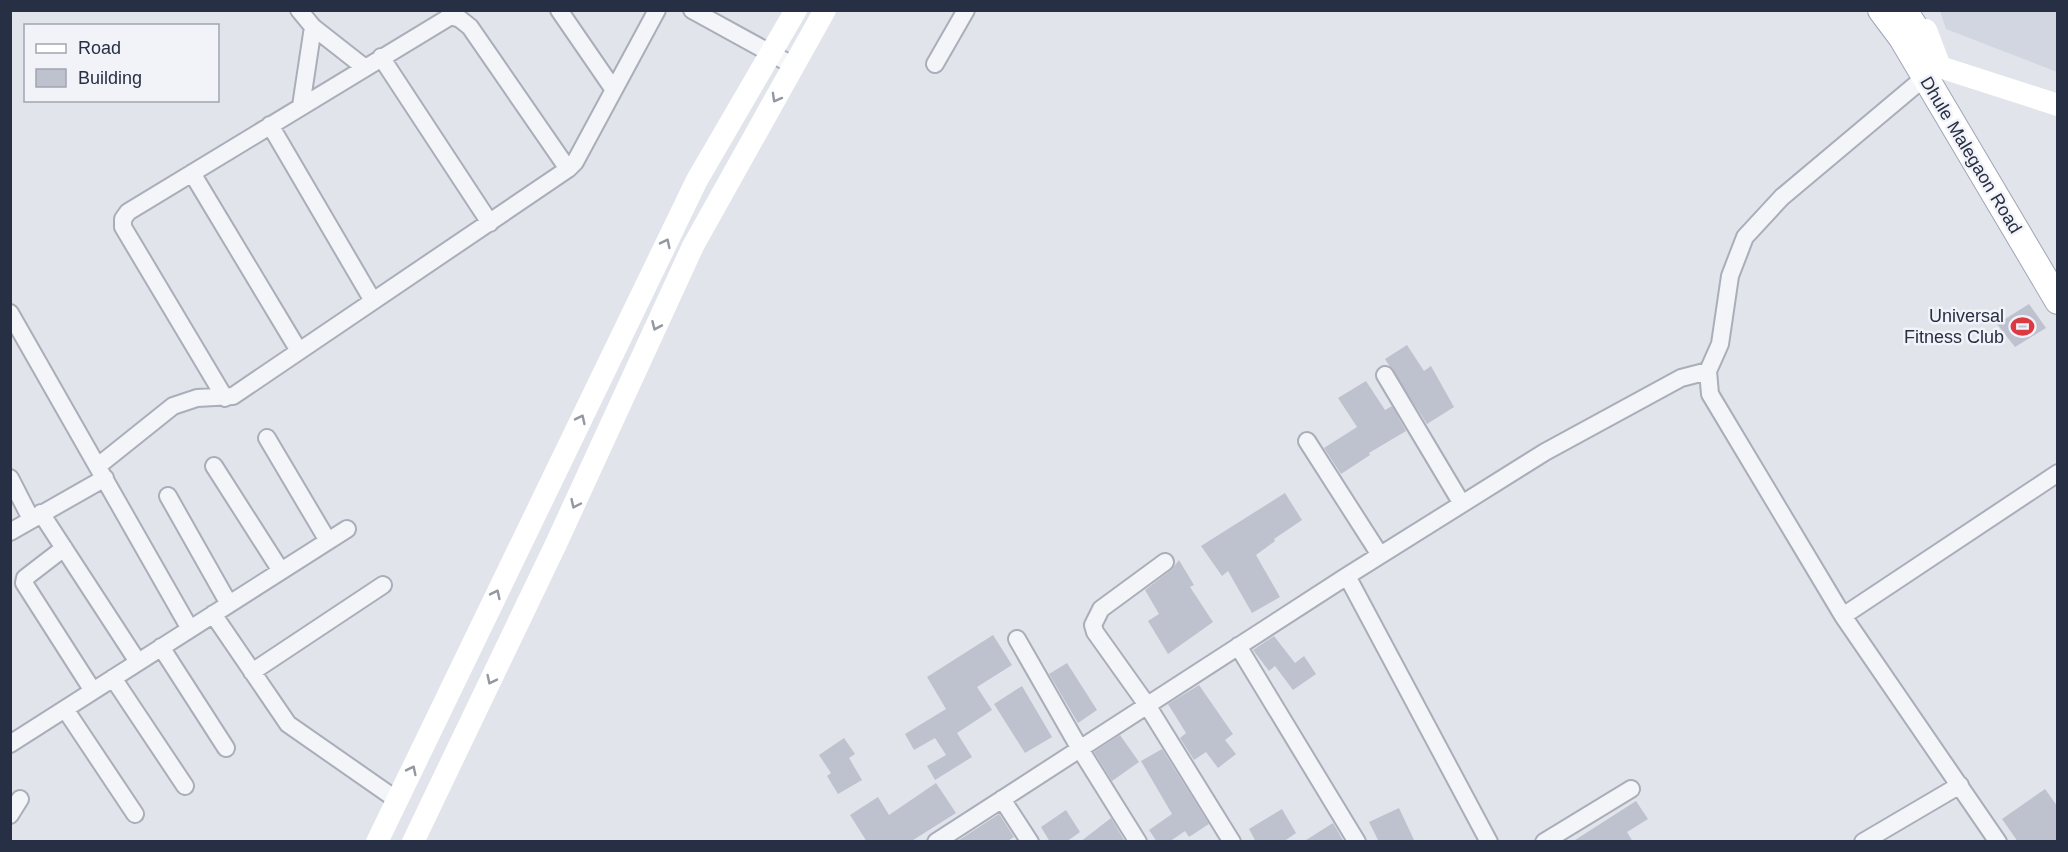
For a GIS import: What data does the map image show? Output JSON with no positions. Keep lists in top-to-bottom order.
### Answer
{
  "streets": {
    "main road": ["Dhule Malegaon Road"]
  },
  "places": {
    "sports": ["Universal Fitness Club"]
  },
  "legend": ["Road", "Building"]
}
